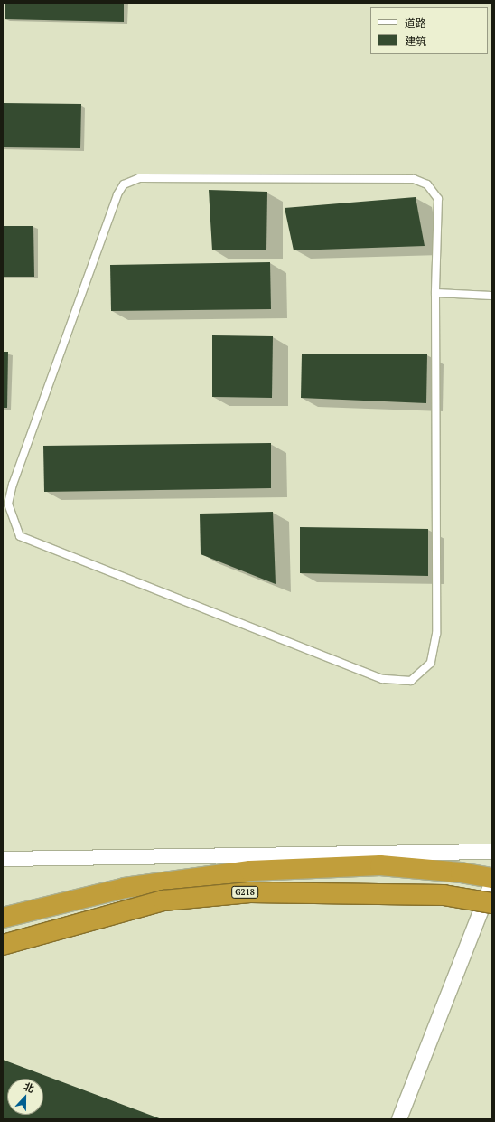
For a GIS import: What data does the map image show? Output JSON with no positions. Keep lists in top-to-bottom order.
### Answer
{
  "streets": {
    "highway": ["G218"]
  },
  "legend": ["道路", "建筑"],
  "north": "top"
}
